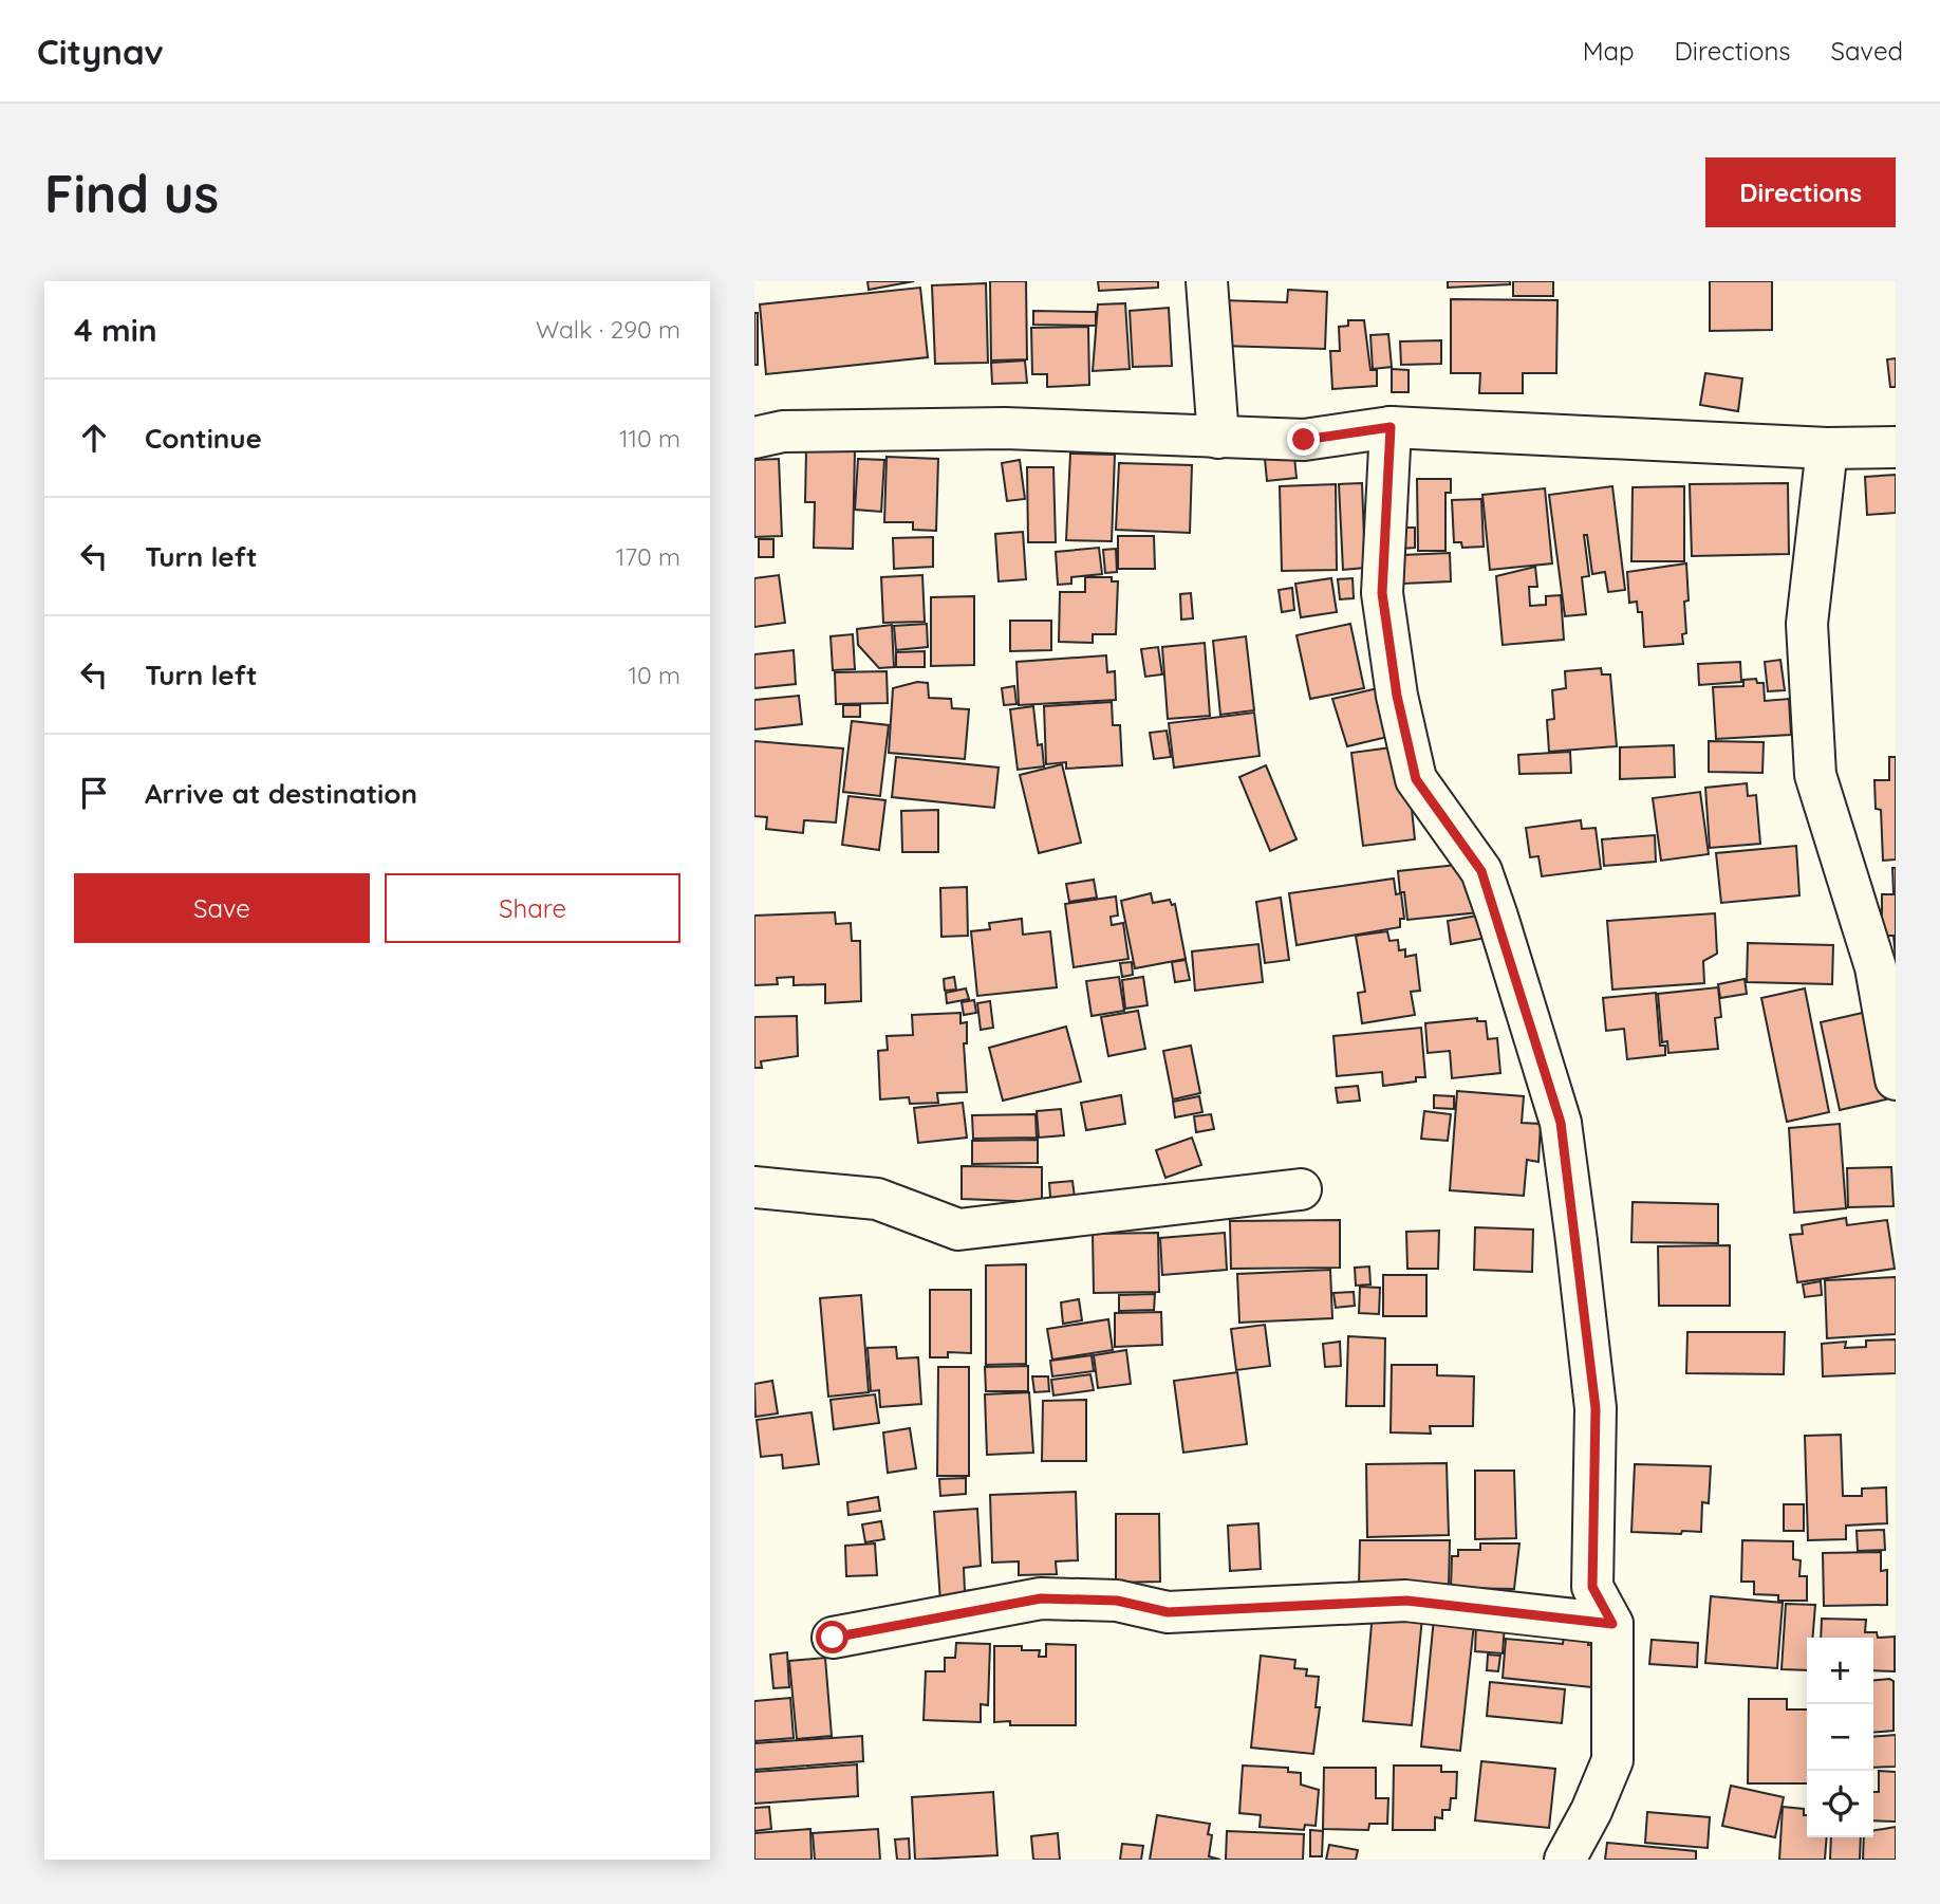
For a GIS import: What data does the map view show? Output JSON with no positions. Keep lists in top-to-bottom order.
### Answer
{
  "page": {
    "header": "Citynav",
    "nav": ["Map", "Directions", "Saved"],
    "buttons": [
      "Directions",
      ["Save", "Share"]
    ],
    "title": "Find us",
    "heading": ["4 min", "Walk · 290 m"],
    "list": [
      ["Continue", "110 m"],
      ["Turn left", "170 m"],
      ["Turn left", "10 m"],
      "Arrive at destination"
    ],
    "map_buttons": ["+", "−"]
  }
}
